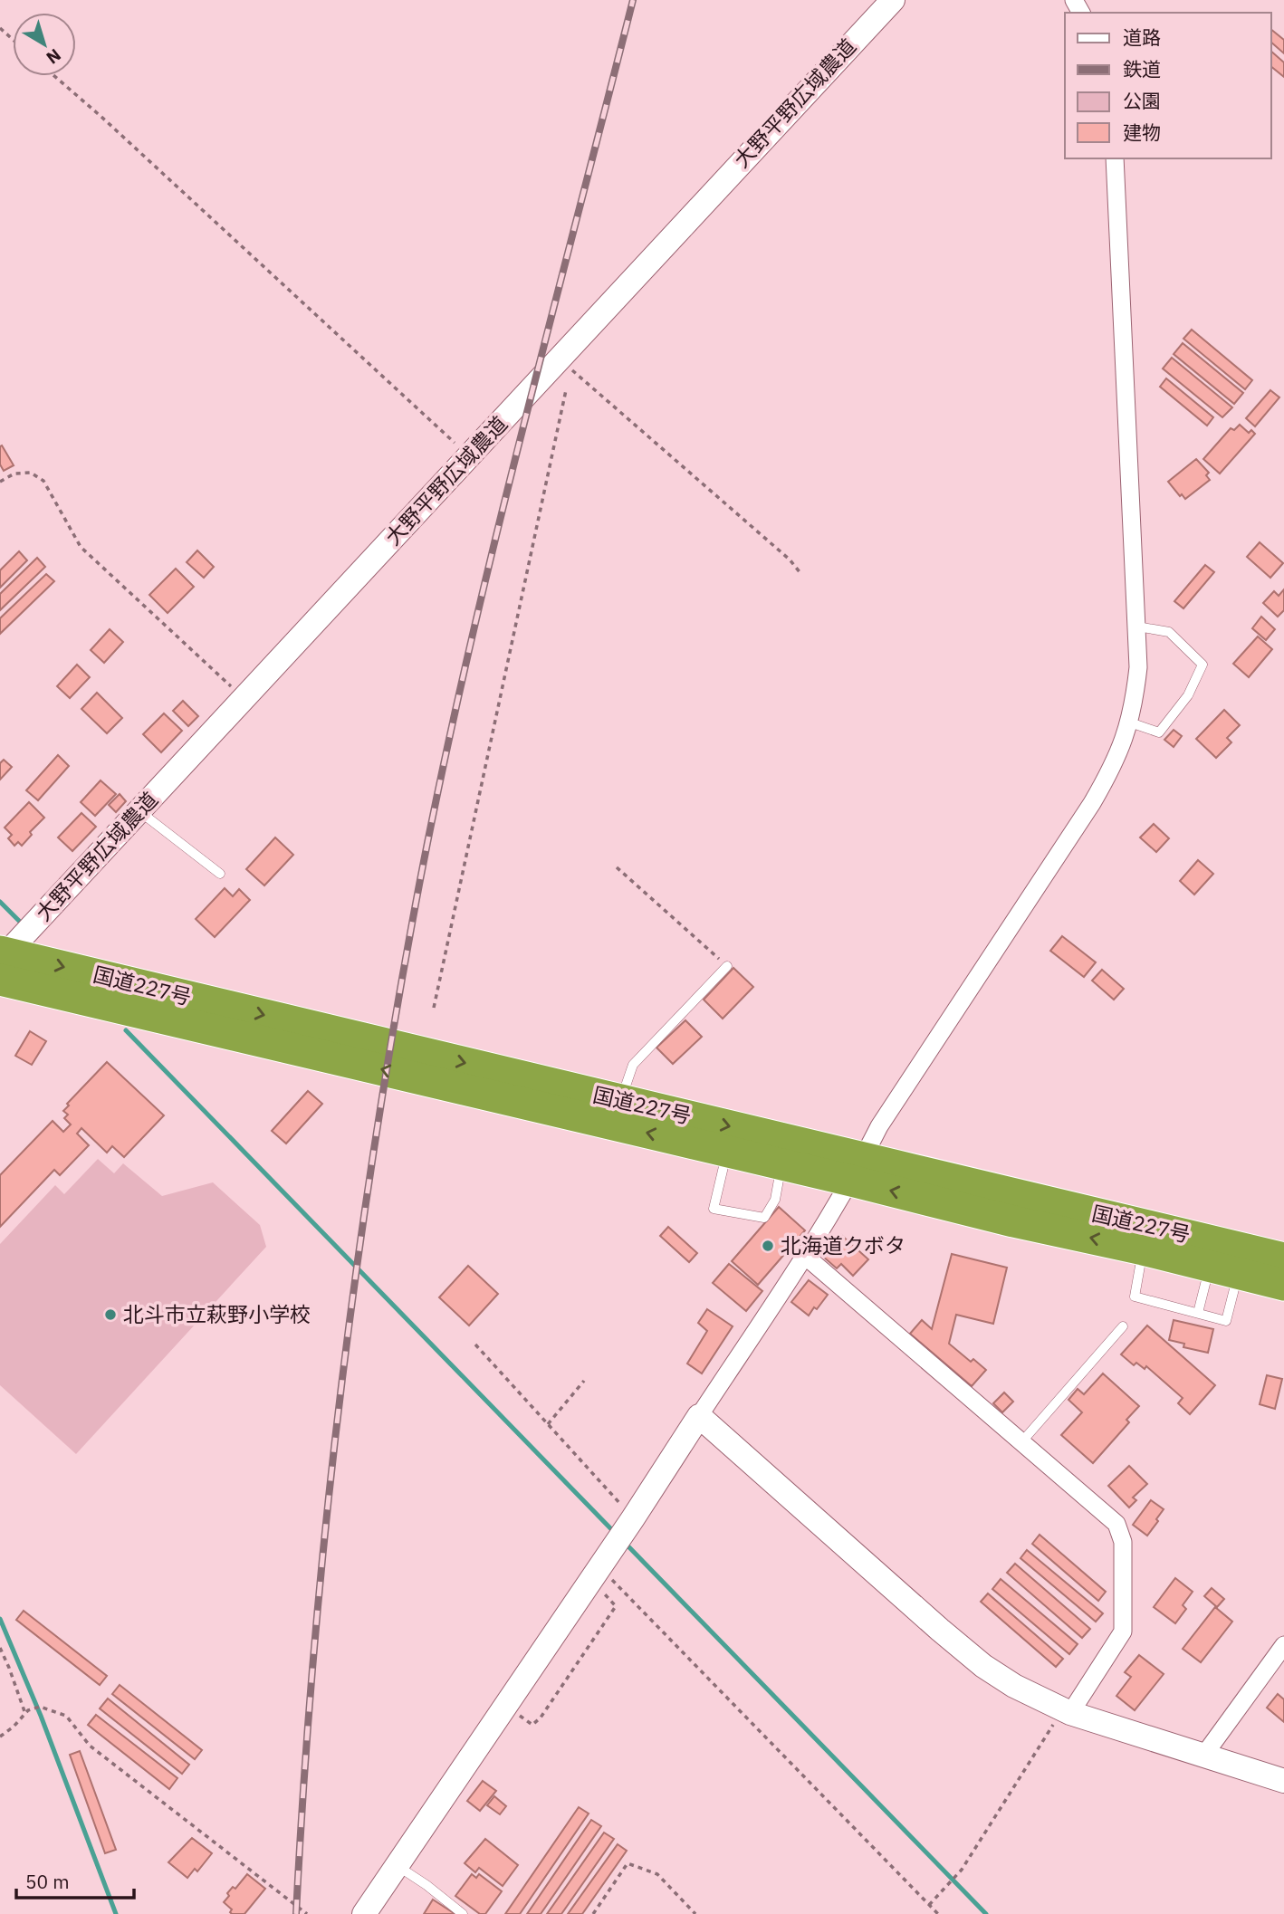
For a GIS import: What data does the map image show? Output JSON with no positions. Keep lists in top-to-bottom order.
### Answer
{
  "streets": {
    "highway": ["国道227号"],
    "street": ["大野平野広域農道"]
  },
  "crossings": [
    ["大野平野広域農道", "国道227号"]
  ],
  "places": ["北海道クボタ", "北斗市立萩野小学校"],
  "legend": [
    "道路",
    "鉄道",
    "公園",
    "建物"
  ],
  "scale_bar": "50 m",
  "north": "bottom right"
}
